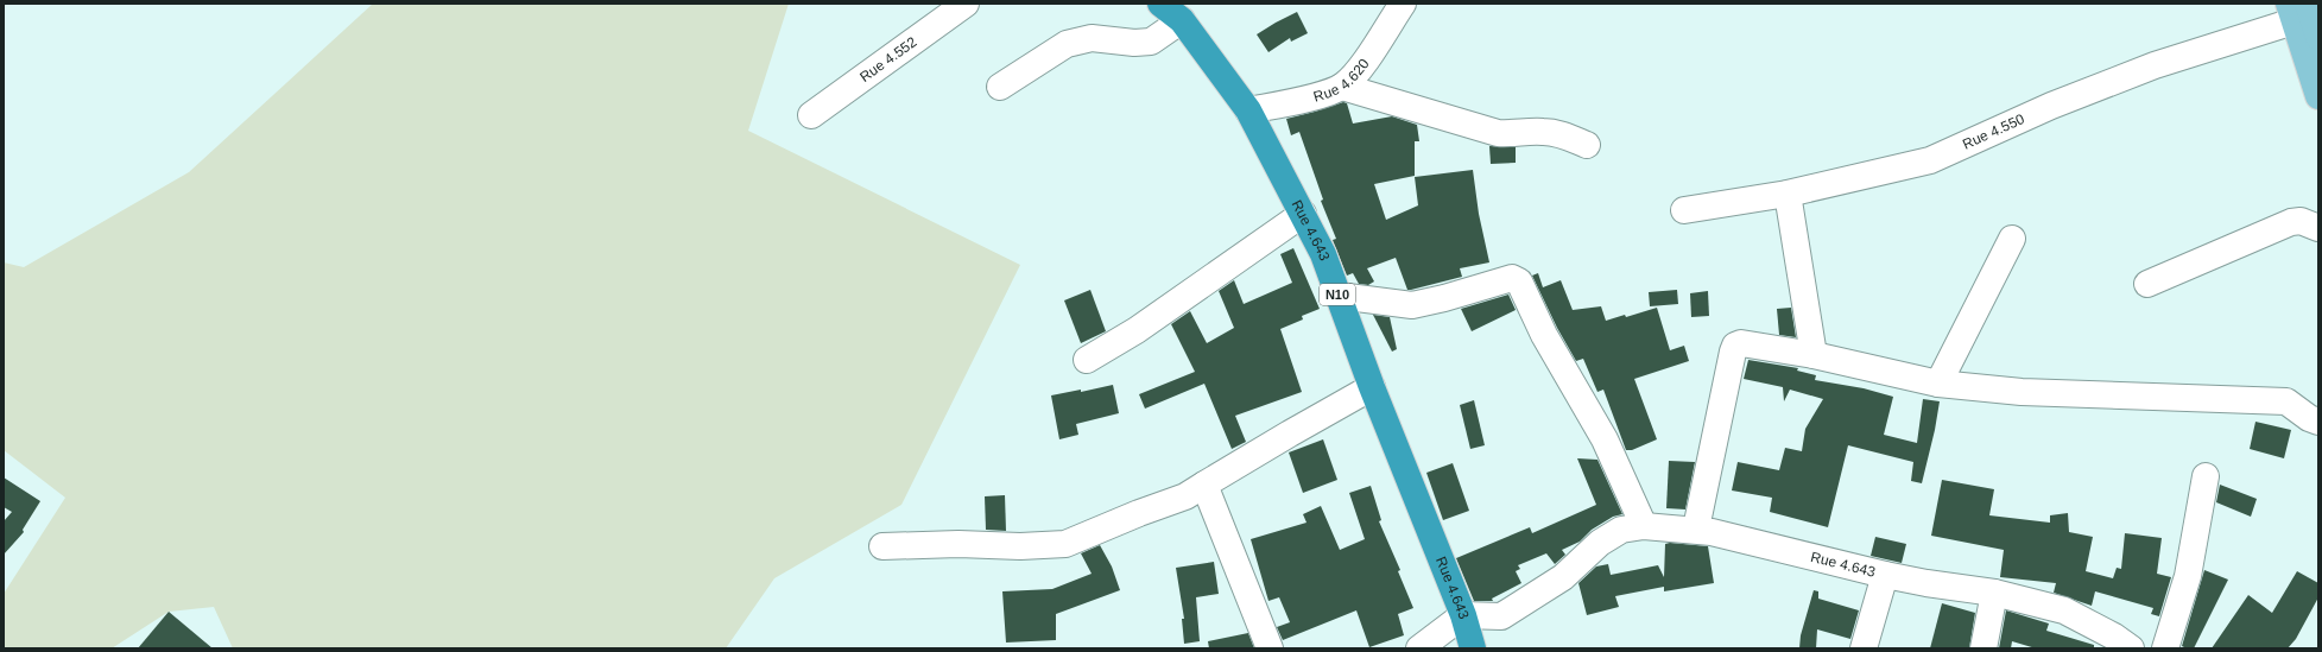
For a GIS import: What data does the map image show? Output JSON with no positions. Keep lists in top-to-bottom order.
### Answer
{
  "streets": {
    "highway": ["Rue 4.643", "N10"],
    "street": ["Rue 4.552", "Rue 4.620", "Rue 4.550"]
  },
  "crossings": [
    ["Rue 4.620", "Rue 4.643"],
    ["Rue 4.643", "N10"]
  ]
}
